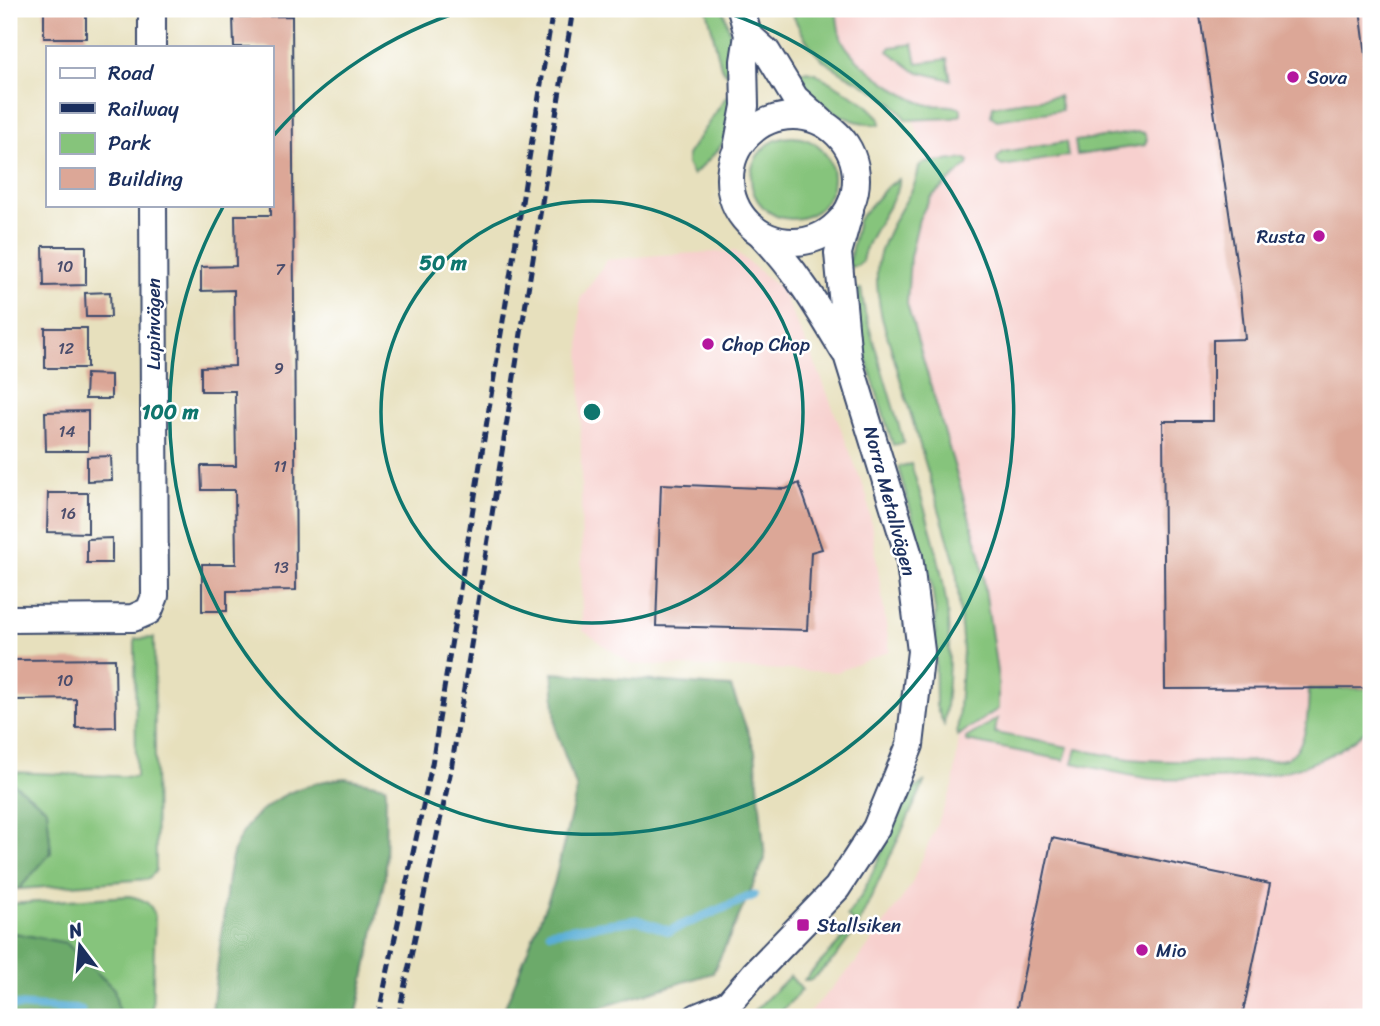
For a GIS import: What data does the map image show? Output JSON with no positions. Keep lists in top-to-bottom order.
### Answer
{
  "streets": {
    "street": ["Lupinvägen", "Norra Metallvägen"]
  },
  "places": {
    "other": [
      "Sova",
      "Rusta",
      "Chop Chop",
      "Mio"
    ],
    "transit": ["Stallsiken"]
  },
  "house_numbers": [
    "10",
    "7",
    "12",
    "9",
    "14",
    "11",
    "16",
    "13",
    "10"
  ],
  "legend": [
    "Road",
    "Railway",
    "Park",
    "Building"
  ],
  "north": "top",
  "rings": ["50 m", "100 m"]
}
